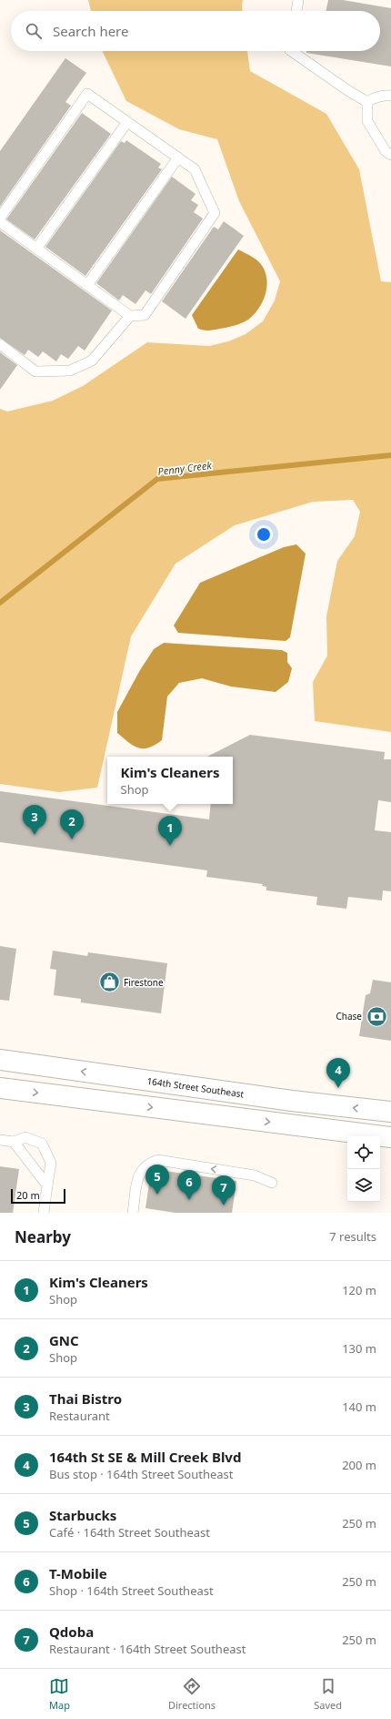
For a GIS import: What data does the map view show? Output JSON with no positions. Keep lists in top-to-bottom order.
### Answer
{
  "streets": {
    "main road": ["164th Street Southeast"]
  },
  "water": ["Penny Creek"],
  "places": {
    "shop": ["Firestone"],
    "bank": ["Chase"]
  },
  "scale_bar": "20 m",
  "page": {
    "search": "Search here",
    "popup": ["Kim's Cleaners", "Shop"],
    "pins": [
      "3",
      "2",
      "1",
      "4",
      "5",
      "6",
      "7"
    ],
    "scale": "20 m",
    "heading": ["Nearby", "7 results"],
    "list": [
      {
        "mark": "1",
        "name": "Kim's Cleaners",
        "note": "Shop",
        "value": "120 m"
      },
      {
        "mark": "2",
        "name": "GNC",
        "note": "Shop",
        "value": "130 m"
      },
      {
        "mark": "3",
        "name": "Thai Bistro",
        "note": "Restaurant",
        "value": "140 m"
      },
      {
        "mark": "4",
        "name": "164th St SE & Mill Creek Blvd",
        "note": "Bus stop · 164th Street Southeast",
        "value": "200 m"
      },
      {
        "mark": "5",
        "name": "Starbucks",
        "note": "Café · 164th Street Southeast",
        "value": "250 m"
      },
      {
        "mark": "6",
        "name": "T-Mobile",
        "note": "Shop · 164th Street Southeast",
        "value": "250 m"
      },
      {
        "mark": "7",
        "name": "Qdoba",
        "note": "Restaurant · 164th Street Southeast",
        "value": "250 m"
      }
    ],
    "nav": ["Map", "Directions", "Saved"]
  }
}
